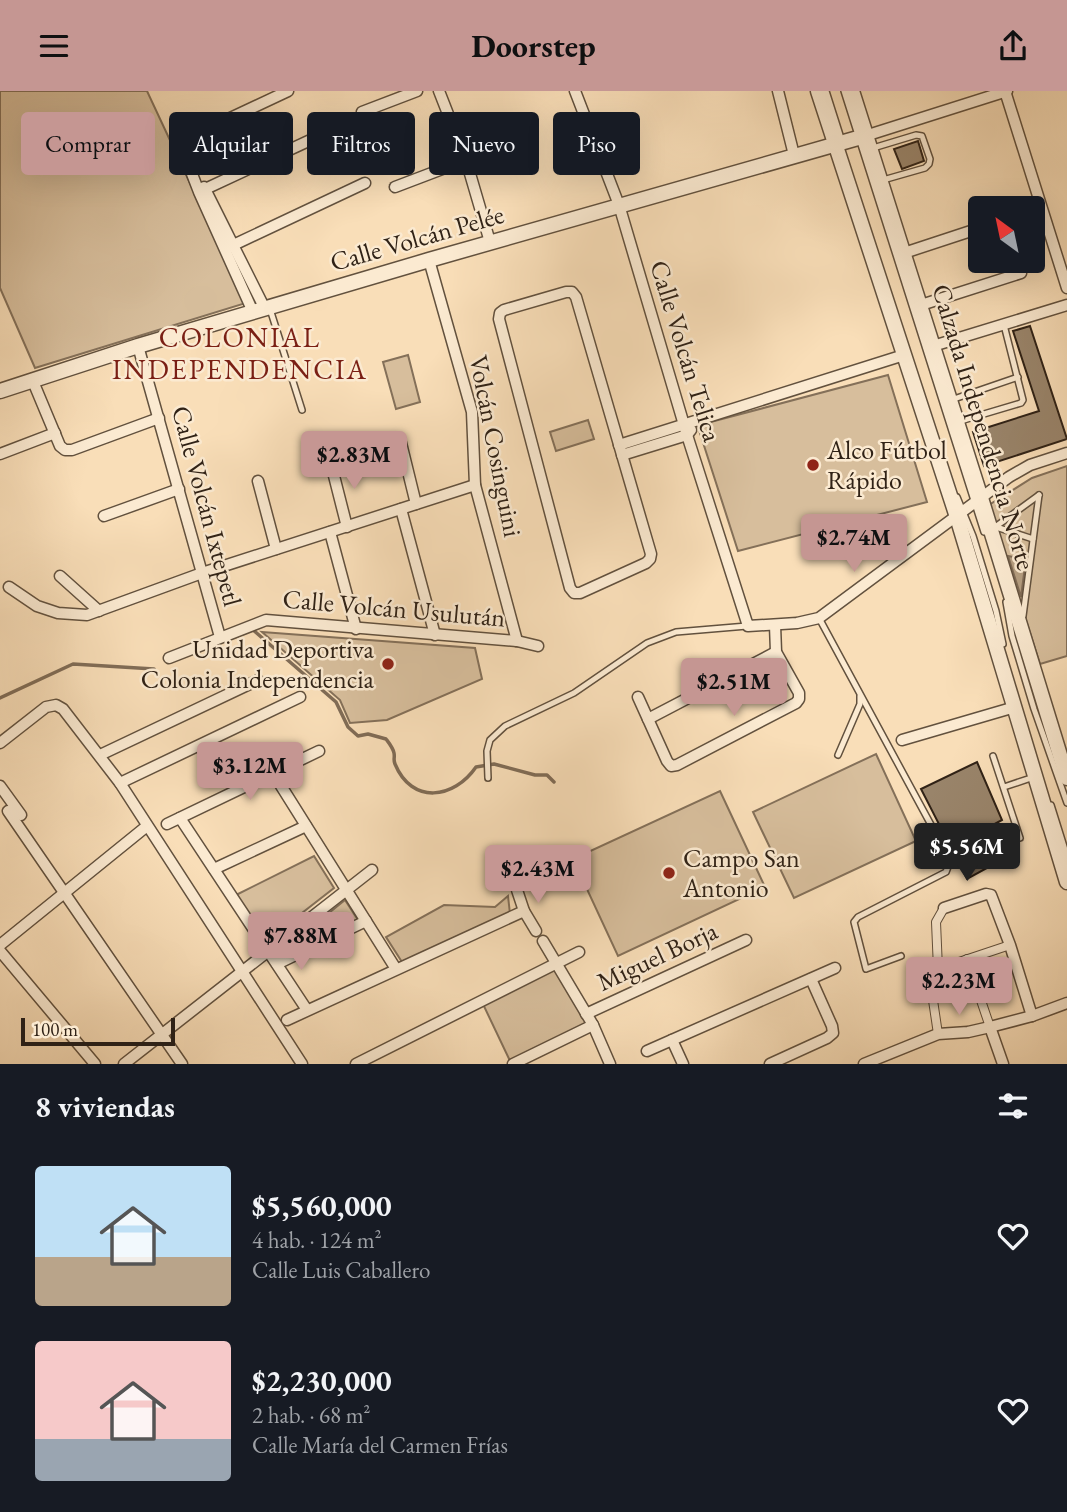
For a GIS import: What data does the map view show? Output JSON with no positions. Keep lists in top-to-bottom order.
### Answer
{
  "streets": {
    "street": [
      "Calle Volcán Pelée",
      "Calle Volcán Telica",
      "Calzada Independencia Norte",
      "Volcán Cosinguini",
      "Calle Volcán Ixtepetl",
      "Calle Volcán Usulután",
      "Miguel Borja"
    ]
  },
  "crossings": [
    ["Calle Volcán Pelée", "Calle Volcán Telica"],
    ["Calle Volcán Pelée", "Calzada Independencia Norte"],
    ["Calle Volcán Pelée", "Volcán Cosinguini"],
    ["Calle Volcán Pelée", "Calle Volcán Ixtepetl"],
    ["Volcán Cosinguini", "Calle Volcán Usulután"],
    ["Calle Volcán Ixtepetl", "Calle Volcán Usulután"]
  ],
  "districts": ["COLONIAL INDEPENDENCIA"],
  "places": ["Alco Fútbol Rápido", "Unidad Deportiva Colonia Independencia", "Campo San Antonio"],
  "scale_bar": "100 m",
  "north": "top left",
  "page": {
    "header": "Doorstep",
    "chip": [
      "Comprar",
      "Alquilar",
      "Filtros",
      "Nuevo",
      "Piso"
    ],
    "price": [
      "$2.83M",
      "$2.74M",
      "$2.51M",
      "$3.12M",
      "$5.56M",
      "$2.43M",
      "$7.88M",
      "$2.23M"
    ],
    "scale": "100 m",
    "heading": "8 viviendas",
    "list": [
      {
        "name": "$5,560,000",
        "note": "4 hab. · 124 m² · Calle Luis Caballero"
      },
      {
        "name": "$2,230,000",
        "note": "2 hab. · 68 m² · Calle María del Carmen Frías"
      }
    ]
  }
}
